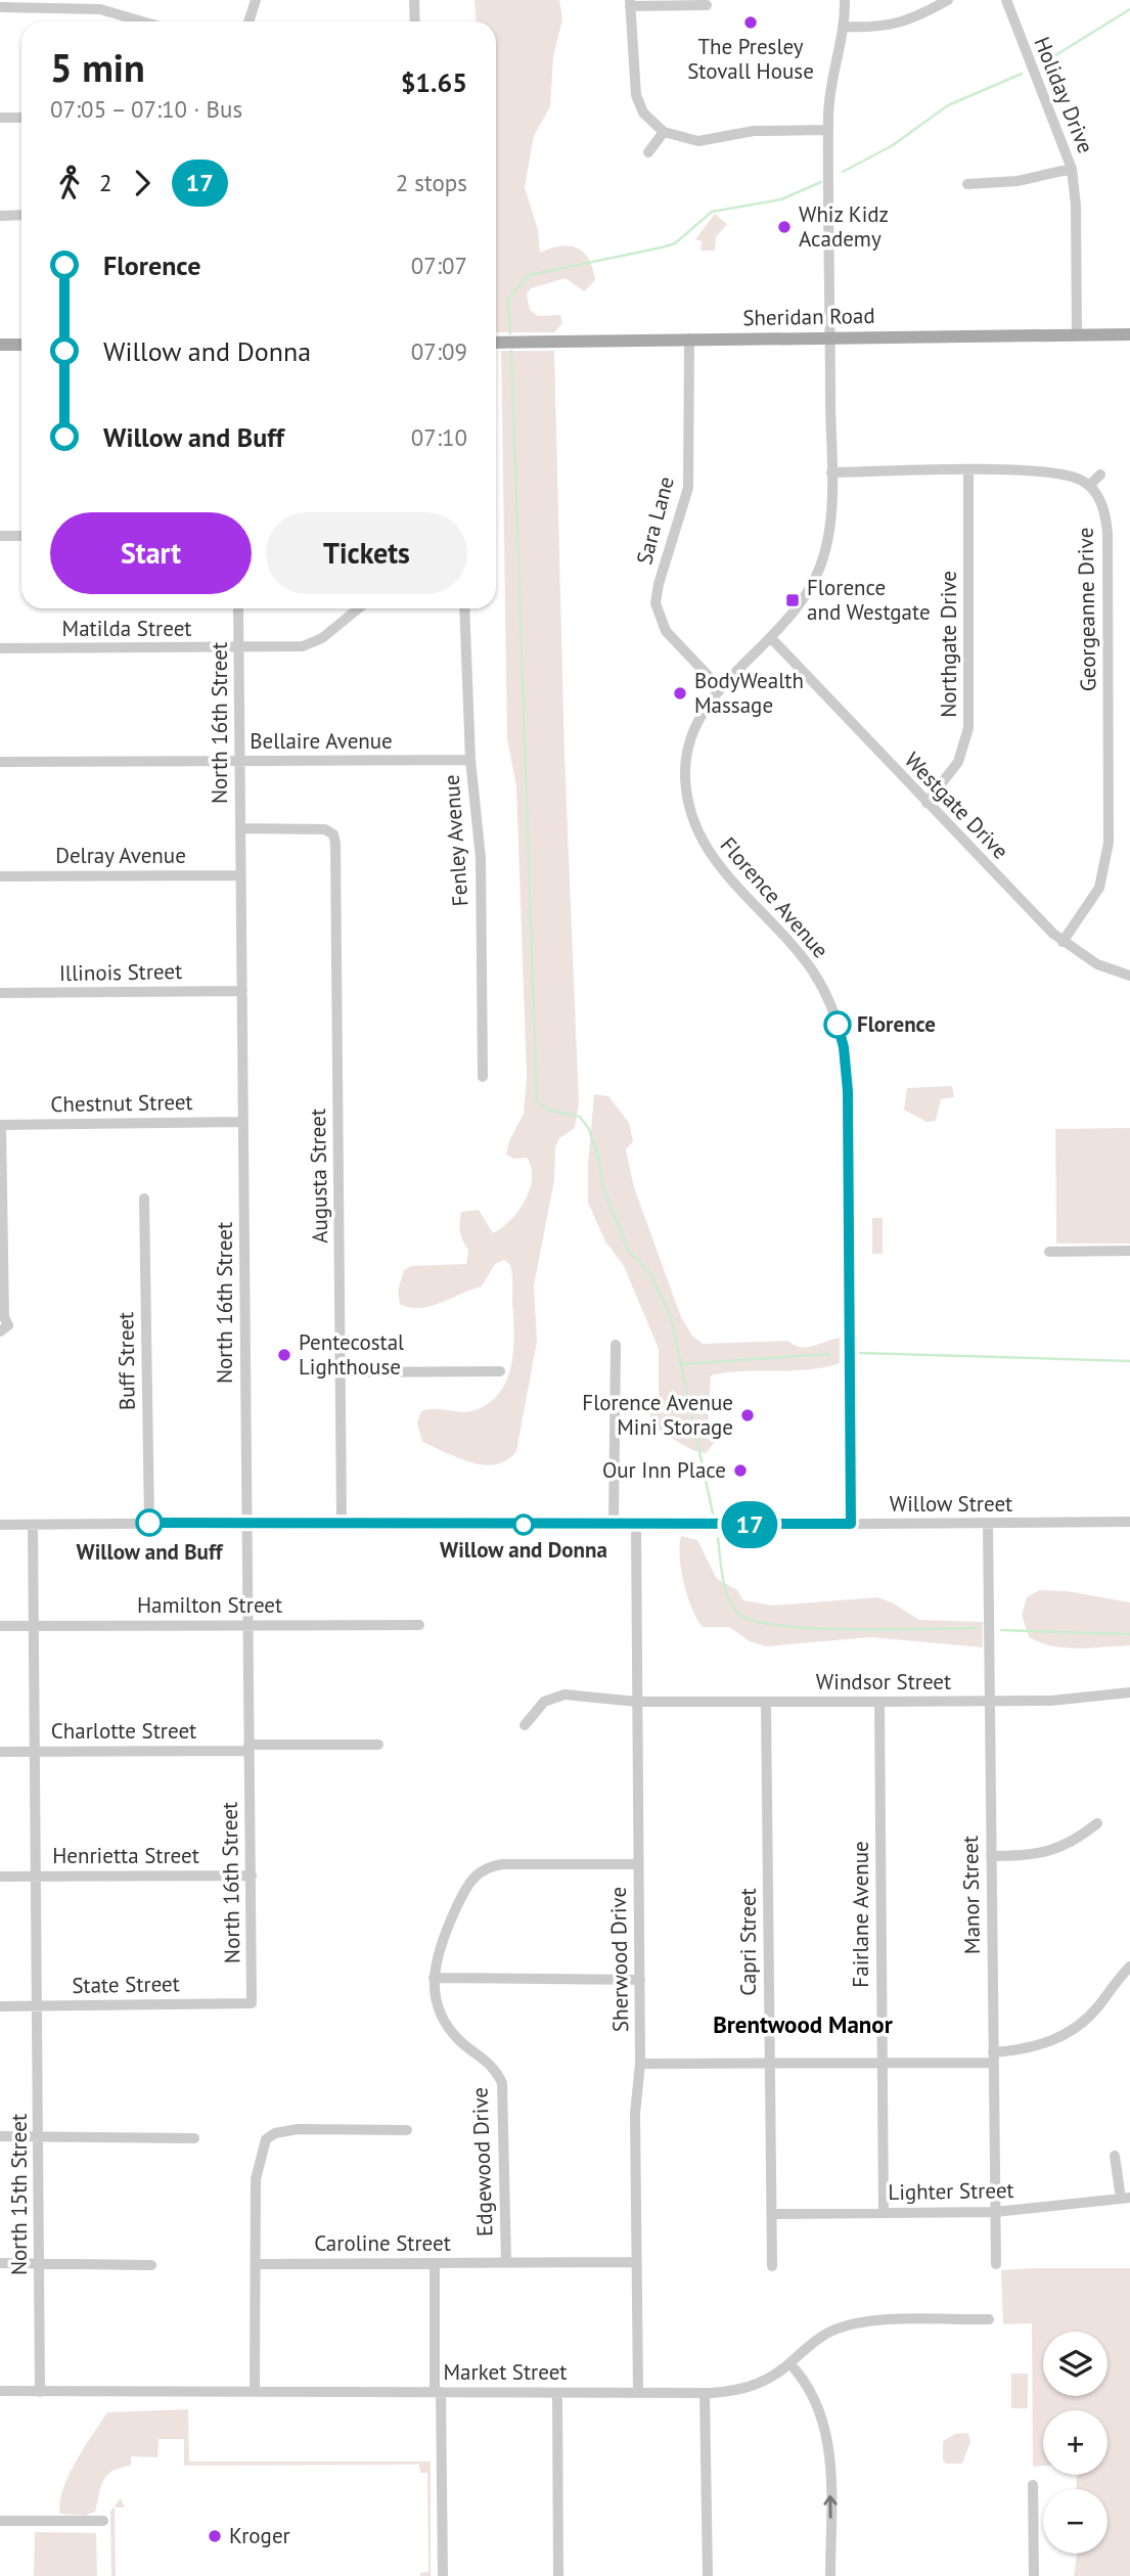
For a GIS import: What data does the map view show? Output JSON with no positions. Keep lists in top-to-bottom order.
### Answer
{
  "streets": {
    "main road": ["Sheridan Road"],
    "street": [
      "Holiday Drive",
      "Sara Lane",
      "Georgeanne Drive",
      "Matilda Street",
      "Northgate Drive",
      "North 16th Street",
      "Bellaire Avenue",
      "Westgate Drive",
      "Fenley Avenue",
      "Delray Avenue",
      "Florence Avenue",
      "Illinois Street",
      "Chestnut Street",
      "Augusta Street",
      "Buff Street",
      "Willow Street",
      "Hamilton Street",
      "Windsor Street",
      "Charlotte Street",
      "Henrietta Street",
      "Manor Street",
      "Fairlane Avenue",
      "Capri Street",
      "Sherwood Drive",
      "State Street",
      "Edgewood Drive",
      "Lighter Street",
      "North 15th Street",
      "Caroline Street",
      "Market Street"
    ]
  },
  "crossings": [
    ["Holiday Drive", "Sheridan Road"],
    ["Sheridan Road", "Sara Lane"],
    ["Sheridan Road", "Florence Avenue"],
    ["Sara Lane", "Florence Avenue"],
    ["Georgeanne Drive", "Westgate Drive"],
    ["Matilda Street", "North 16th Street"],
    ["Northgate Drive", "Westgate Drive"],
    ["North 16th Street", "Bellaire Avenue"],
    ["North 16th Street", "Delray Avenue"],
    ["North 16th Street", "Illinois Street"],
    ["North 16th Street", "Chestnut Street"],
    ["North 16th Street", "Augusta Street"],
    ["North 16th Street", "Willow Street"],
    ["North 16th Street", "Hamilton Street"],
    ["North 16th Street", "Charlotte Street"],
    ["North 16th Street", "Henrietta Street"],
    ["North 16th Street", "State Street"],
    ["Bellaire Avenue", "Fenley Avenue"],
    ["Westgate Drive", "Florence Avenue"],
    ["Florence Avenue", "Willow Street"],
    ["Augusta Street", "Willow Street"],
    ["Buff Street", "Willow Street"],
    ["Willow Street", "Manor Street"],
    ["Willow Street", "Sherwood Drive"],
    ["Willow Street", "North 15th Street"],
    ["Hamilton Street", "North 15th Street"],
    ["Windsor Street", "Manor Street"],
    ["Windsor Street", "Fairlane Avenue"],
    ["Windsor Street", "Capri Street"],
    ["Windsor Street", "Sherwood Drive"],
    ["Charlotte Street", "North 15th Street"],
    ["Henrietta Street", "North 15th Street"],
    ["Manor Street", "Lighter Street"],
    ["Fairlane Avenue", "Lighter Street"],
    ["Capri Street", "Lighter Street"],
    ["Sherwood Drive", "Edgewood Drive"],
    ["Sherwood Drive", "Caroline Street"],
    ["Sherwood Drive", "Market Street"],
    ["State Street", "North 15th Street"],
    ["Edgewood Drive", "Caroline Street"],
    ["North 15th Street", "Market Street"]
  ],
  "districts": ["Brentwood Manor"],
  "places": {
    "other": [
      "The Presley Stovall House",
      "Whiz Kidz Academy",
      "BodyWealth Massage",
      "Florence",
      "Pentecostal Lighthouse",
      "Florence Avenue Mini Storage",
      "Our Inn Place",
      "Willow and Buff",
      "Willow and Donna",
      "Kroger"
    ],
    "transit": ["Florence and Westgate"]
  },
  "lines": ["bus line 17"],
  "page": {
    "on_map": "17",
    "heading": ["5 min", "07:05 – 07:10 · Bus", "$1.65"],
    "legs": ["2", "17", "2 stops"],
    "list": [
      {
        "name": "Florence",
        "value": "07:07"
      },
      {
        "name": "Willow and Donna",
        "value": "07:09"
      },
      {
        "name": "Willow and Buff",
        "value": "07:10"
      }
    ],
    "buttons": ["Start", "Tickets"],
    "map_buttons": ["+", "−"]
  }
}
